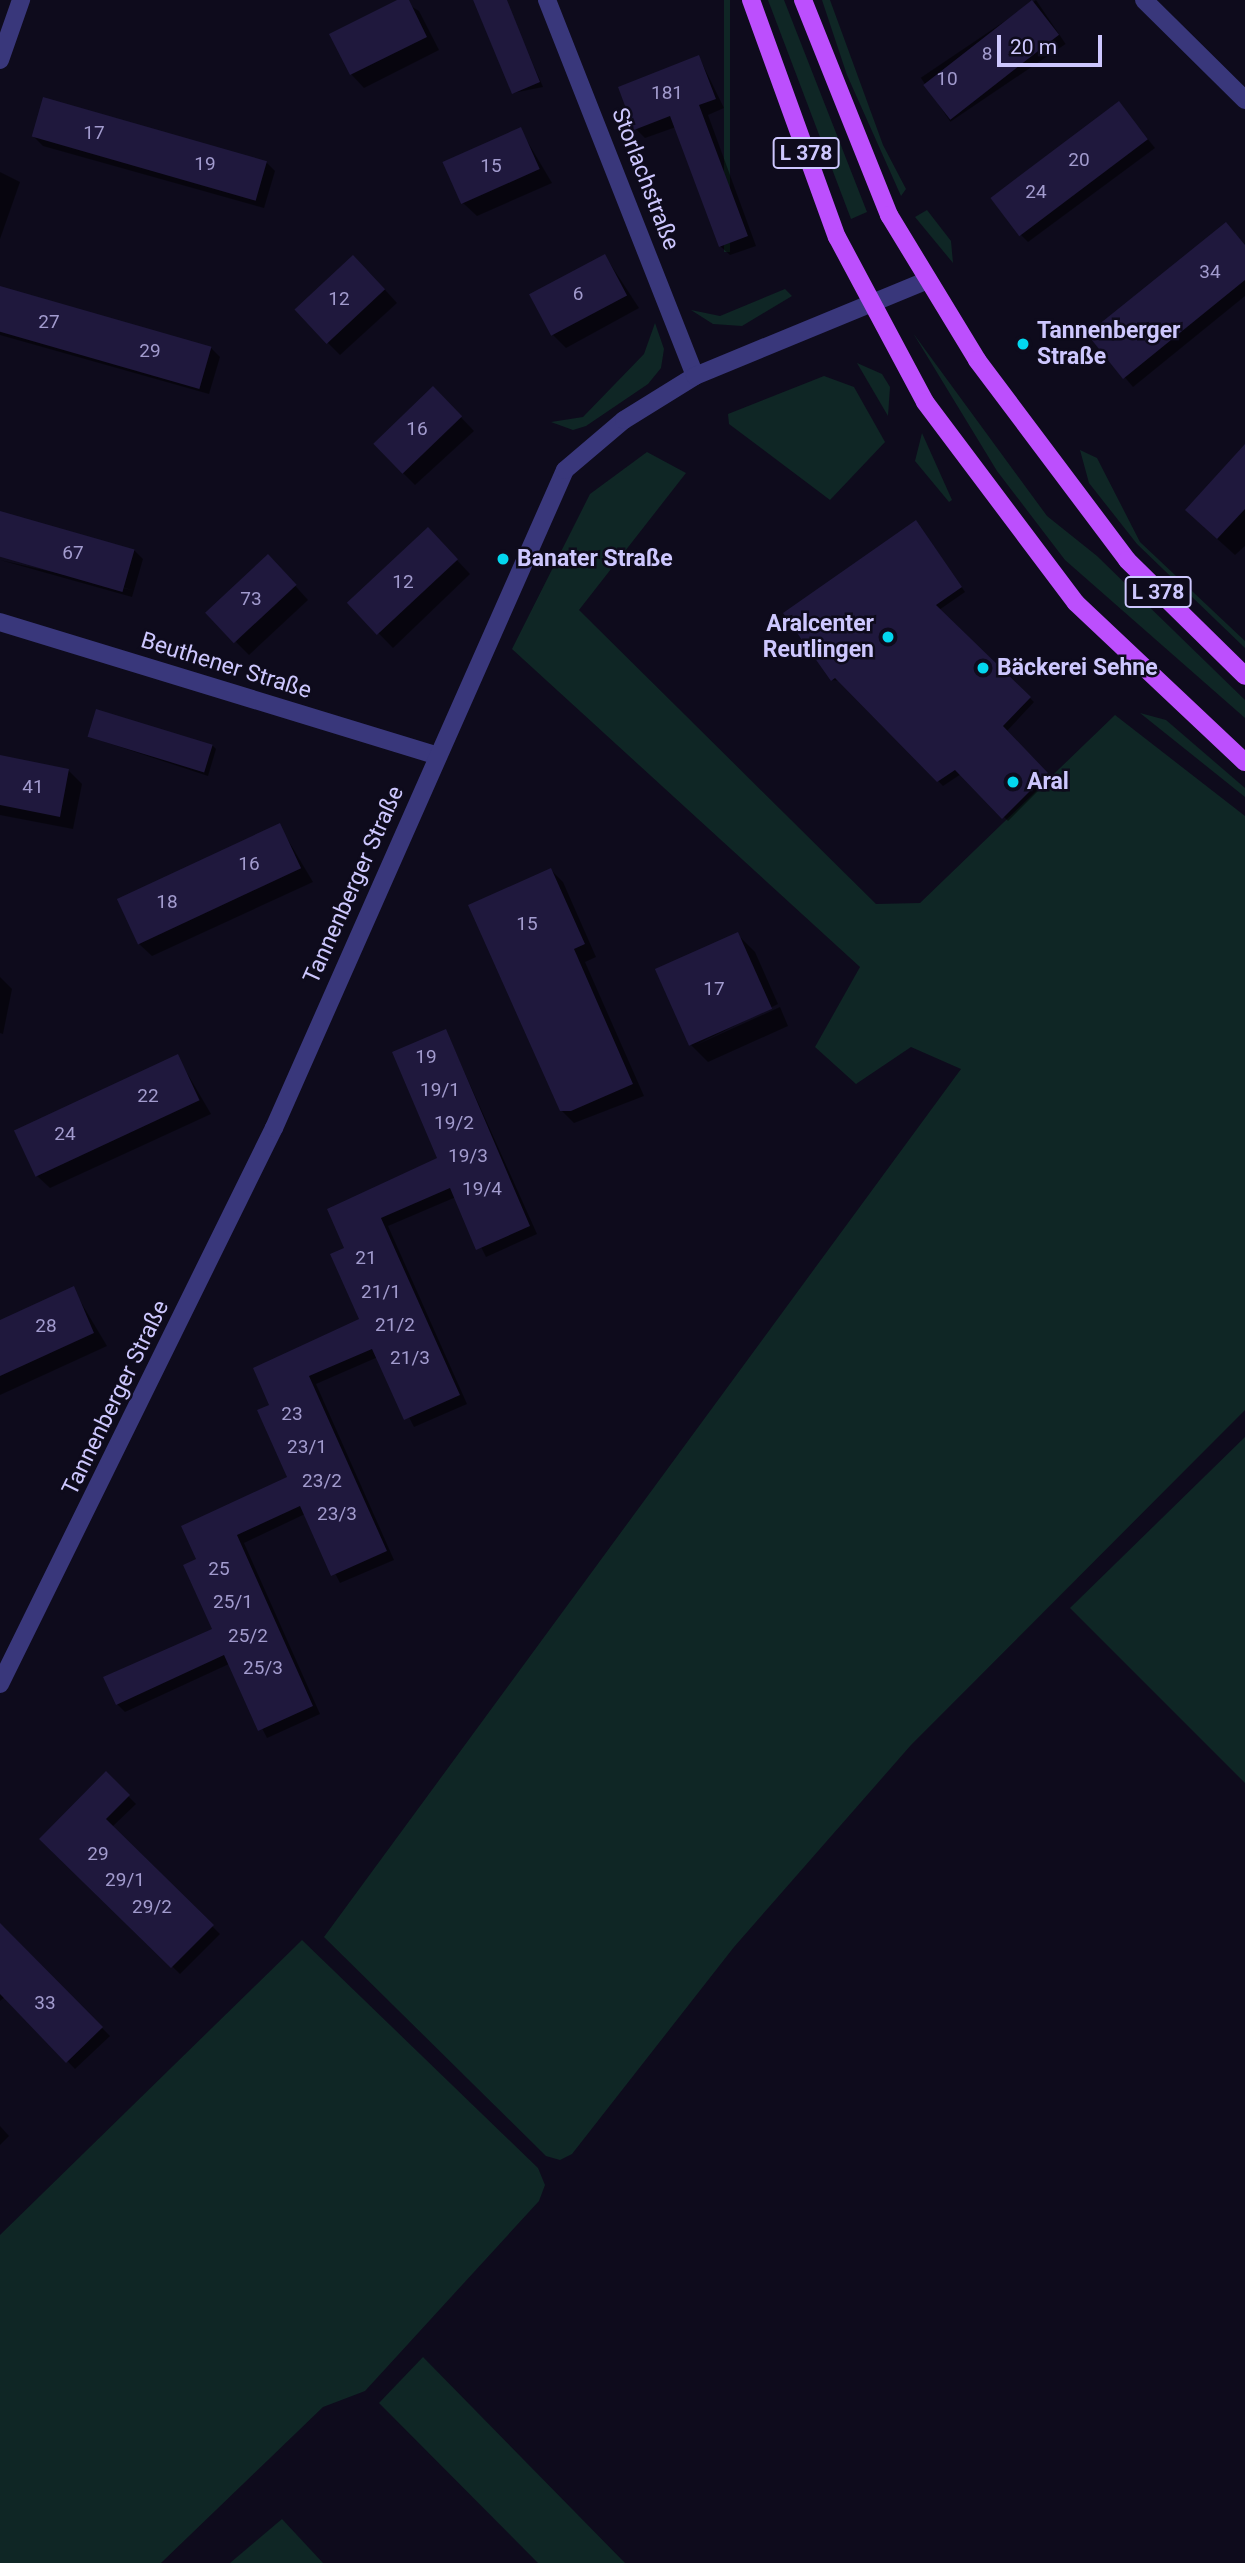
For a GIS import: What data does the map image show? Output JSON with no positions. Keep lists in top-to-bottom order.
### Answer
{
  "streets": {
    "main road": ["L 378"],
    "street": ["Storlachstraße", "Beuthener Straße", "Tannenberger Straße"]
  },
  "crossings": [
    ["L 378", "Tannenberger Straße"],
    ["Storlachstraße", "Tannenberger Straße"],
    ["Beuthener Straße", "Tannenberger Straße"]
  ],
  "places": [
    "Tannenberger Straße",
    "Banater Straße",
    "Aralcenter Reutlingen",
    "Bäckerei Sehne",
    "Aral"
  ],
  "house_numbers": [
    "8",
    "10",
    "181",
    "17",
    "20",
    "19",
    "15",
    "24",
    "34",
    "6",
    "12",
    "27",
    "29",
    "16",
    "67",
    "12",
    "73",
    "41",
    "16",
    "18",
    "15",
    "17",
    "19",
    "19/1",
    "22",
    "19/2",
    "24",
    "19/3",
    "19/4",
    "21",
    "21/1",
    "21/2",
    "28",
    "21/3",
    "23",
    "23/1",
    "23/2",
    "23/3",
    "25",
    "25/1",
    "25/2",
    "25/3",
    "29",
    "29/1",
    "29/2",
    "33"
  ],
  "scale_bar": "20 m"
}
